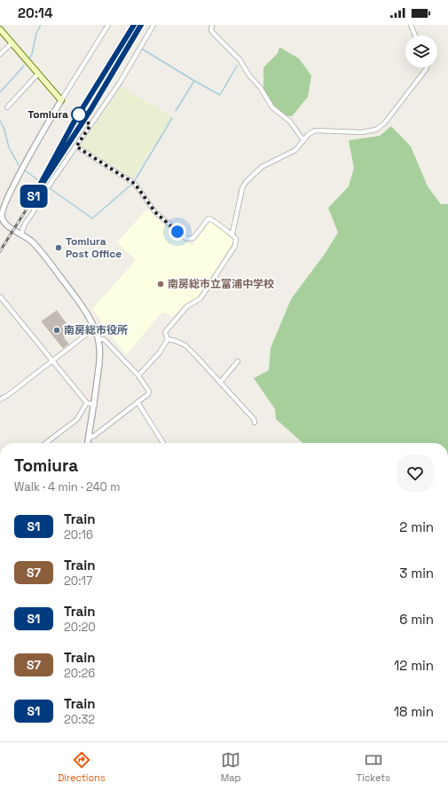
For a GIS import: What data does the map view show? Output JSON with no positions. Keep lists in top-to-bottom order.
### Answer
{
  "places": [
    "Tomiura",
    "Tomiura Post Office",
    "南房総市立富浦中学校",
    "南房総市役所"
  ],
  "page": {
    "status": "20:14",
    "on_map": "S1",
    "heading": ["Tomiura", "Walk · 4 min · 240 m"],
    "list": [
      {
        "mark": "S1",
        "name": "Train",
        "note": "20:16",
        "value": "2 min"
      },
      {
        "mark": "S7",
        "name": "Train",
        "note": "20:17",
        "value": "3 min"
      },
      {
        "mark": "S1",
        "name": "Train",
        "note": "20:20",
        "value": "6 min"
      },
      {
        "mark": "S7",
        "name": "Train",
        "note": "20:26",
        "value": "12 min"
      },
      {
        "mark": "S1",
        "name": "Train",
        "note": "20:32",
        "value": "18 min"
      }
    ],
    "tabs": ["Directions", "Map", "Tickets"]
  }
}
